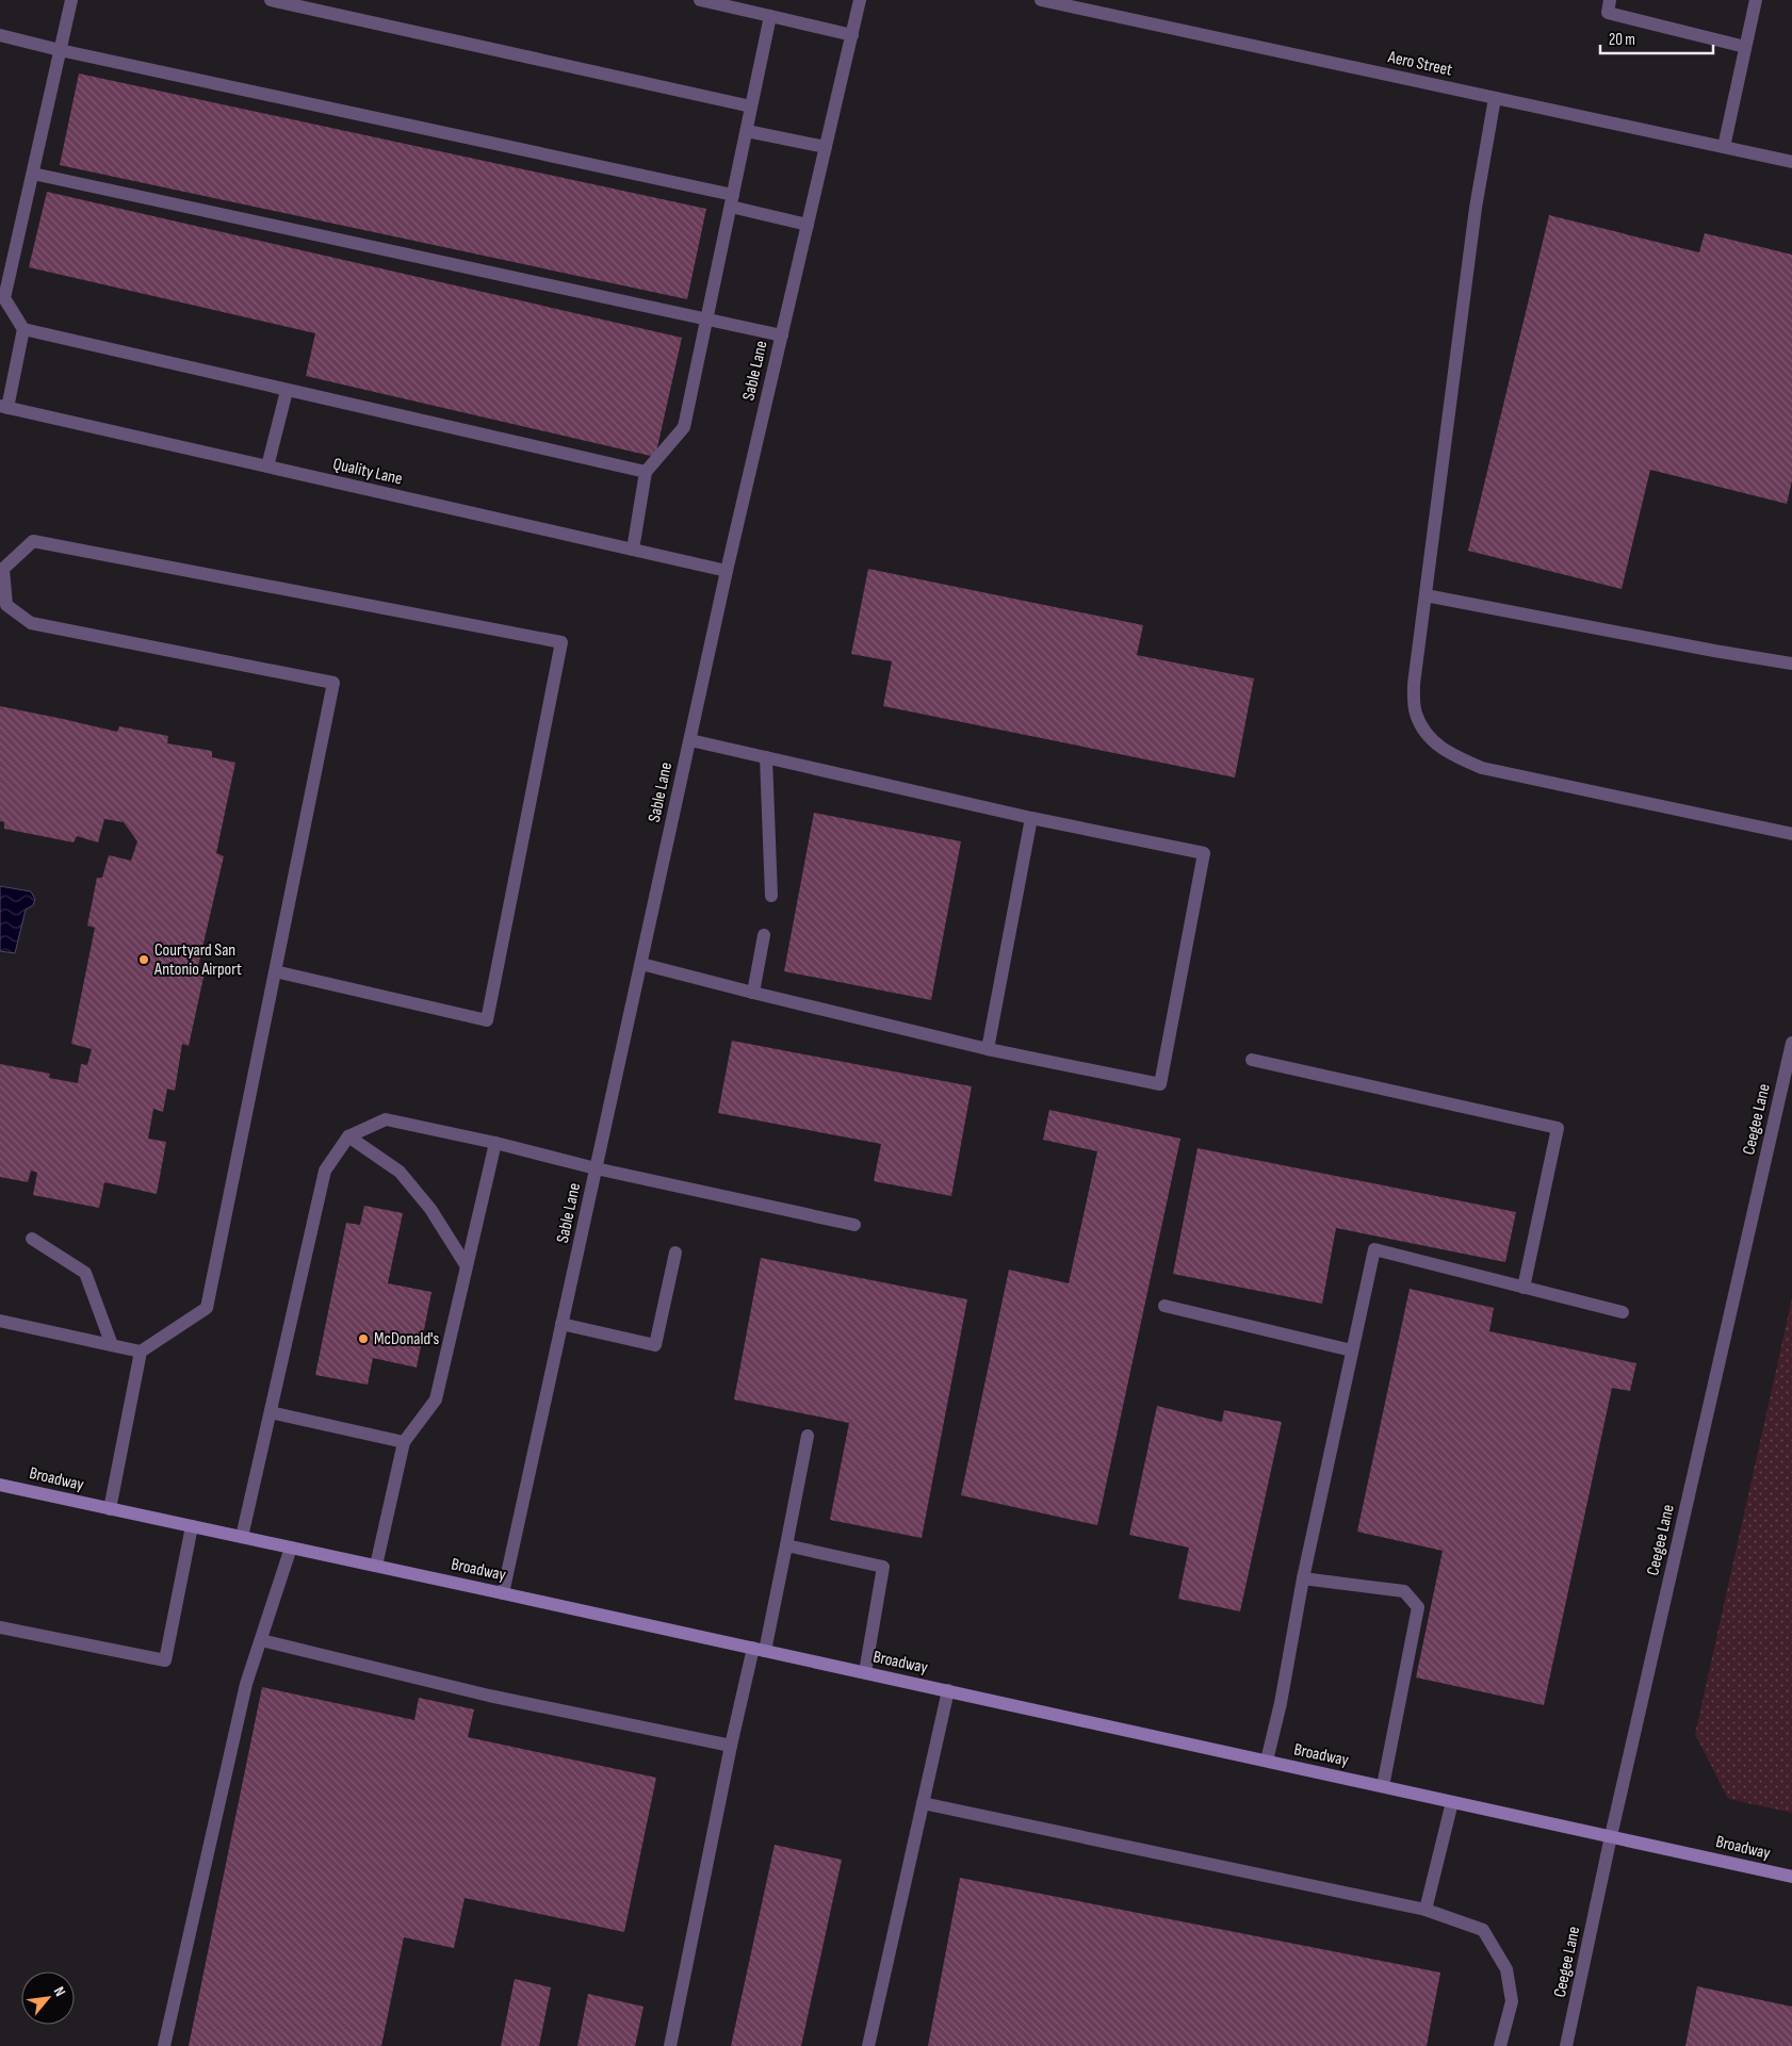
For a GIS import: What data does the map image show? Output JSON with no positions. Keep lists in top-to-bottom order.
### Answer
{
  "streets": {
    "main road": ["Broadway"],
    "street": [
      "Aero Street",
      "Sable Lane",
      "Quality Lane",
      "Ceegee Lane"
    ]
  },
  "crossings": [
    ["Sable Lane", "Quality Lane"],
    ["Sable Lane", "Broadway"],
    ["Ceegee Lane", "Broadway"]
  ],
  "places": ["Courtyard San Antonio Airport", "McDonald's"],
  "scale_bar": "20 m",
  "north": "top right"
}
